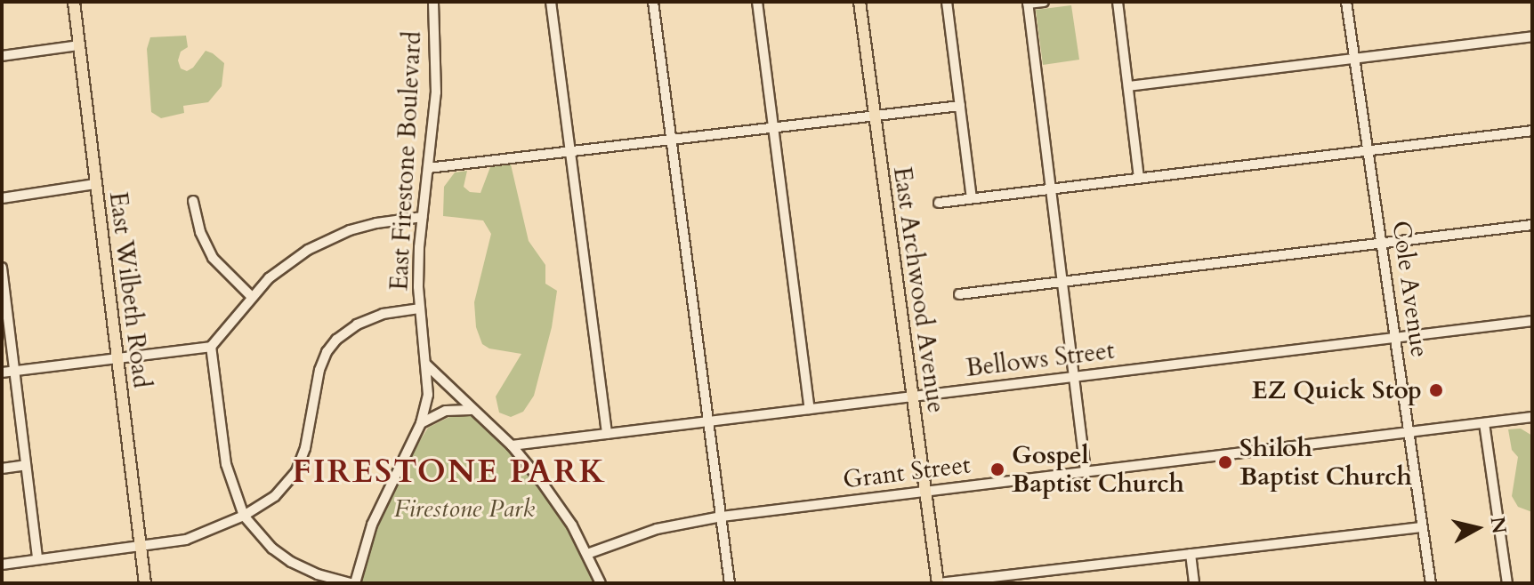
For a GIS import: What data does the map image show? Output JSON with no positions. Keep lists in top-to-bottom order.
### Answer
{
  "streets": {
    "main road": ["East Wilbeth Road", "East Archwood Avenue"],
    "street": [
      "East Firestone Boulevard",
      "Cole Avenue",
      "Bellows Street",
      "Grant Street"
    ]
  },
  "crossings": [
    ["Cole Avenue", "Bellows Street"],
    ["Cole Avenue", "Grant Street"],
    ["East Archwood Avenue", "Bellows Street"],
    ["East Archwood Avenue", "Grant Street"]
  ],
  "districts": ["FIRESTONE PARK"],
  "parks": ["Firestone Park"],
  "places": ["EZ Quick Stop", "Shiloh Baptist Church", "Gospel Baptist Church"],
  "north": "right"
}
